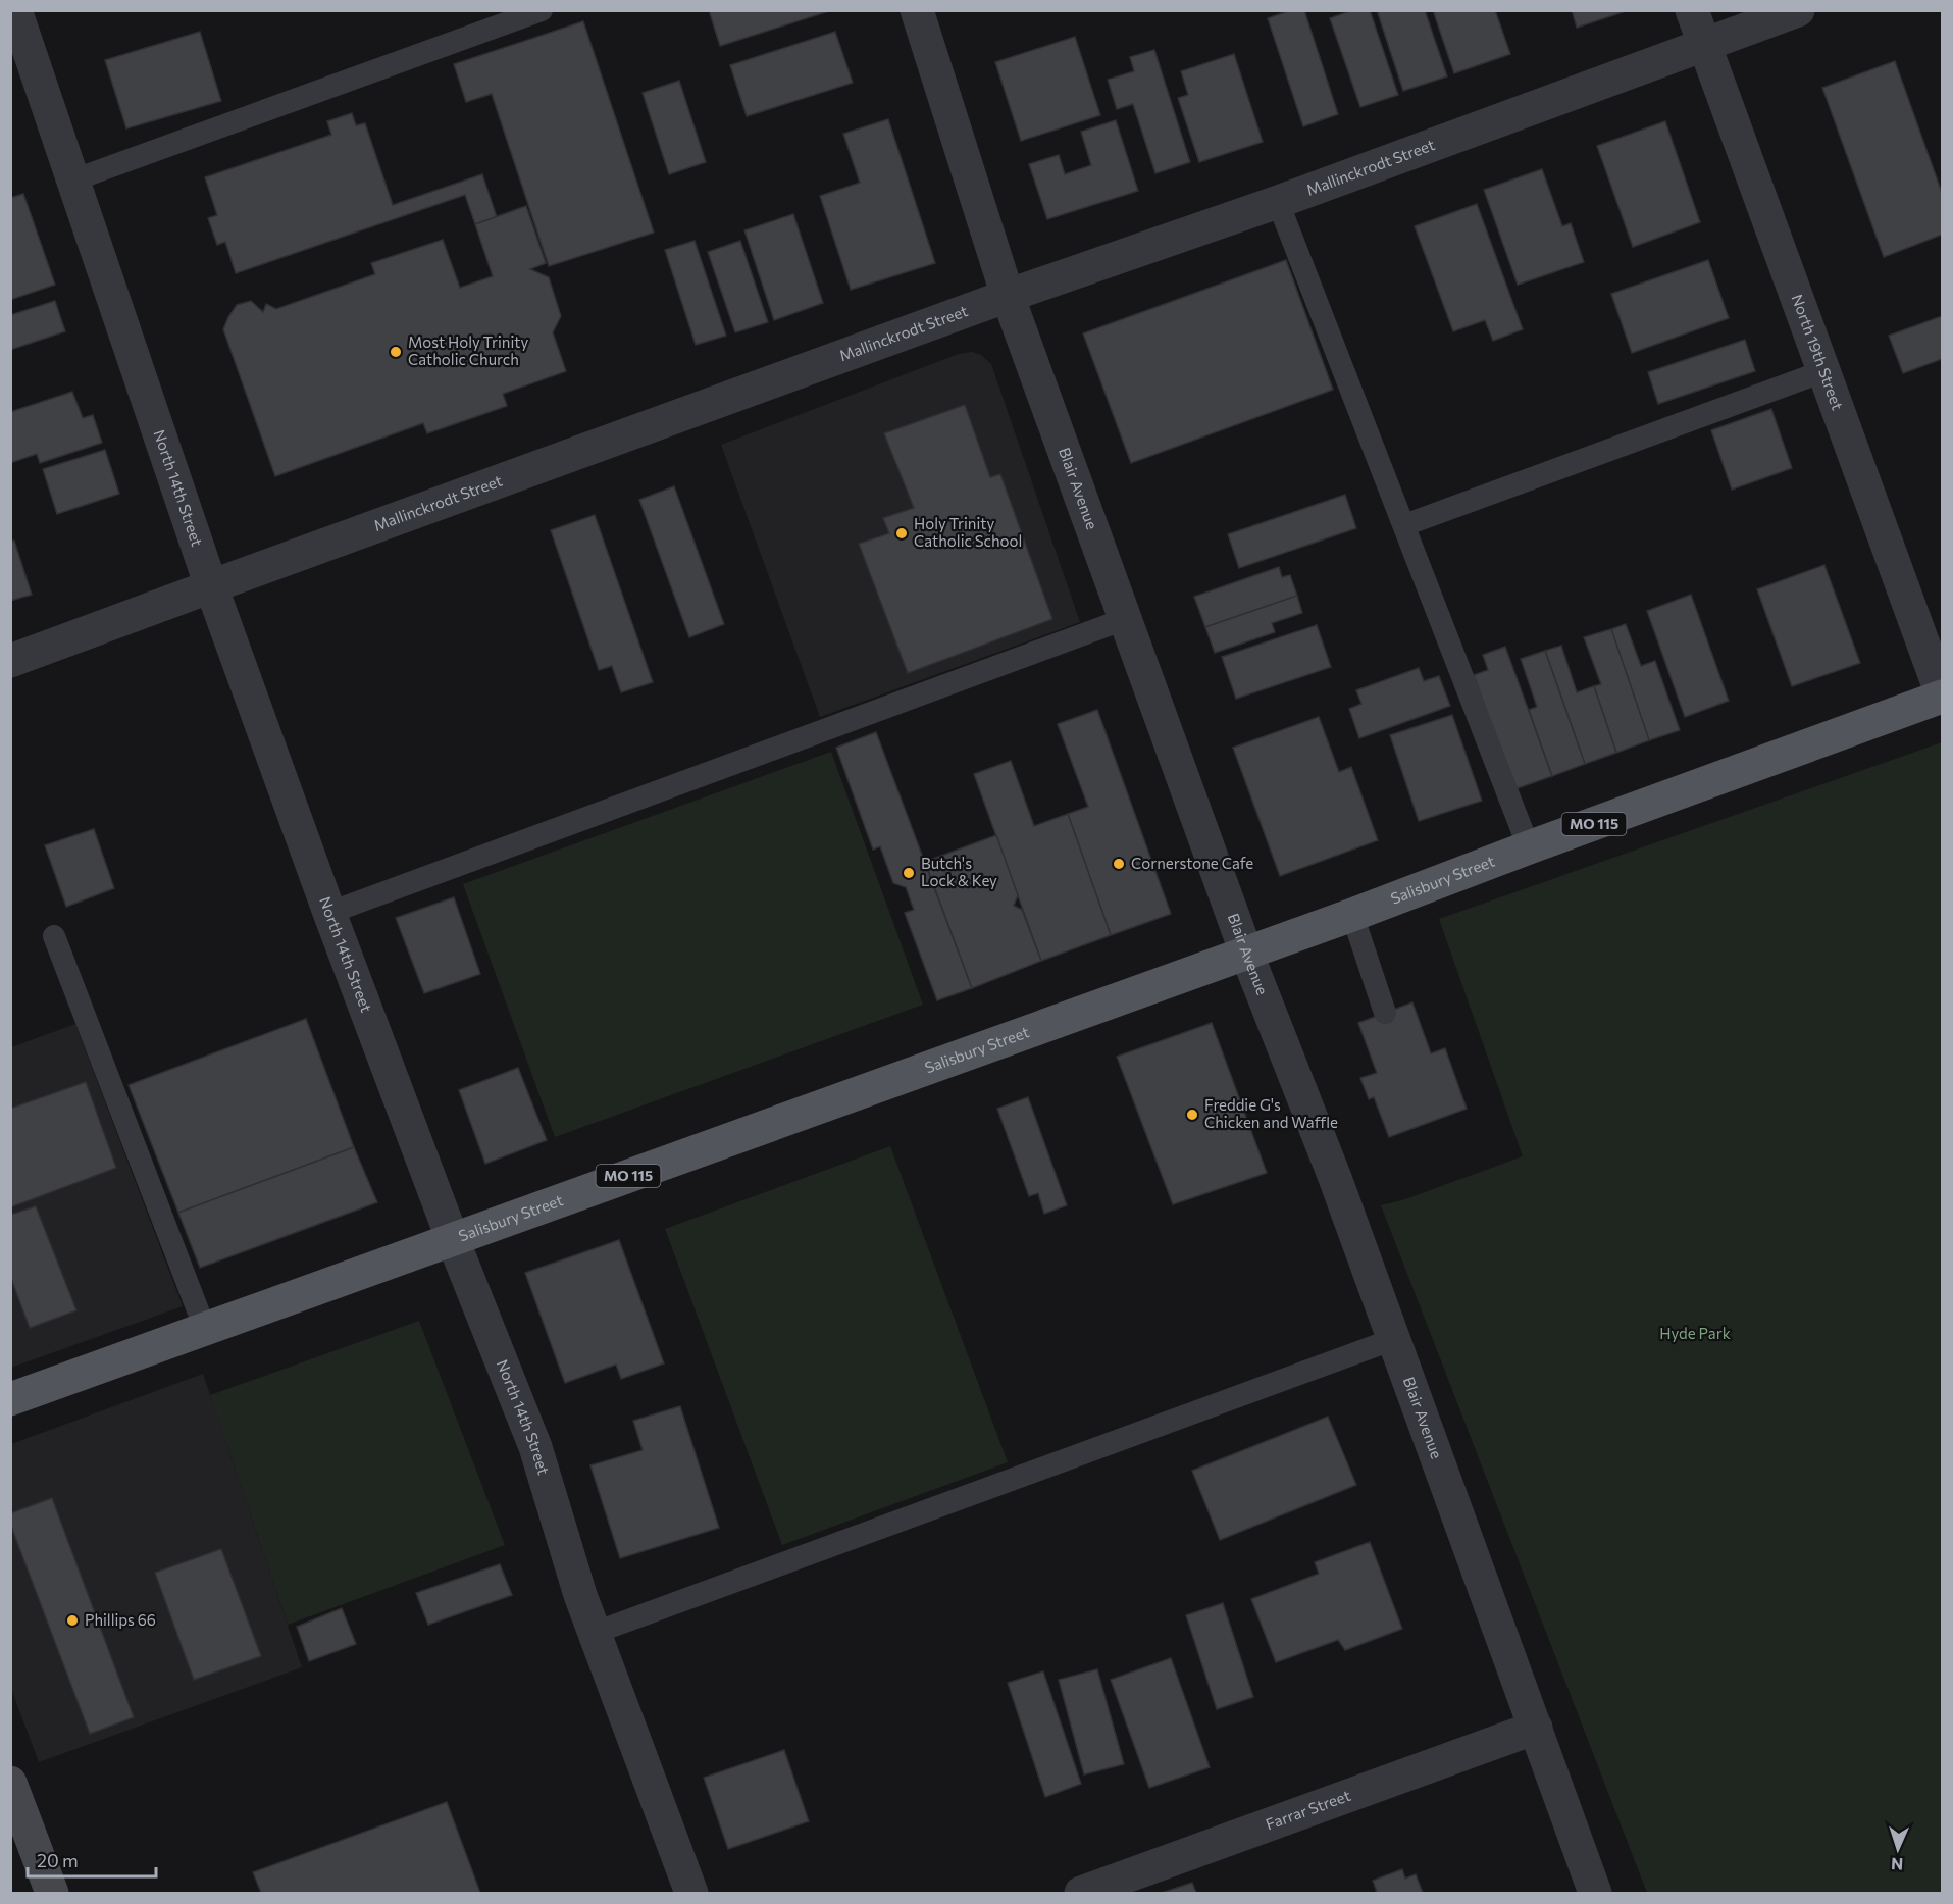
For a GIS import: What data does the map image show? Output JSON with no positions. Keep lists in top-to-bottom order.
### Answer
{
  "streets": {
    "main road": ["MO 115", "Salisbury Street"],
    "street": [
      "Mallinckrodt Street",
      "North 19th Street",
      "North 14th Street",
      "Blair Avenue",
      "Farrar Street"
    ]
  },
  "crossings": [
    ["Mallinckrodt Street", "North 19th Street"],
    ["Mallinckrodt Street", "North 14th Street"],
    ["Mallinckrodt Street", "Blair Avenue"],
    ["North 19th Street", "Salisbury Street"],
    ["North 14th Street", "Salisbury Street"],
    ["Blair Avenue", "Salisbury Street"],
    ["Blair Avenue", "Farrar Street"]
  ],
  "parks": ["Hyde Park"],
  "places": [
    "Most Holy Trinity Catholic Church",
    "Holy Trinity Catholic School",
    "Cornerstone Cafe",
    "Butch's Lock & Key",
    "Freddie G's Chicken and Waffle",
    "Phillips 66"
  ],
  "scale_bar": "20 m",
  "north": "bottom"
}
